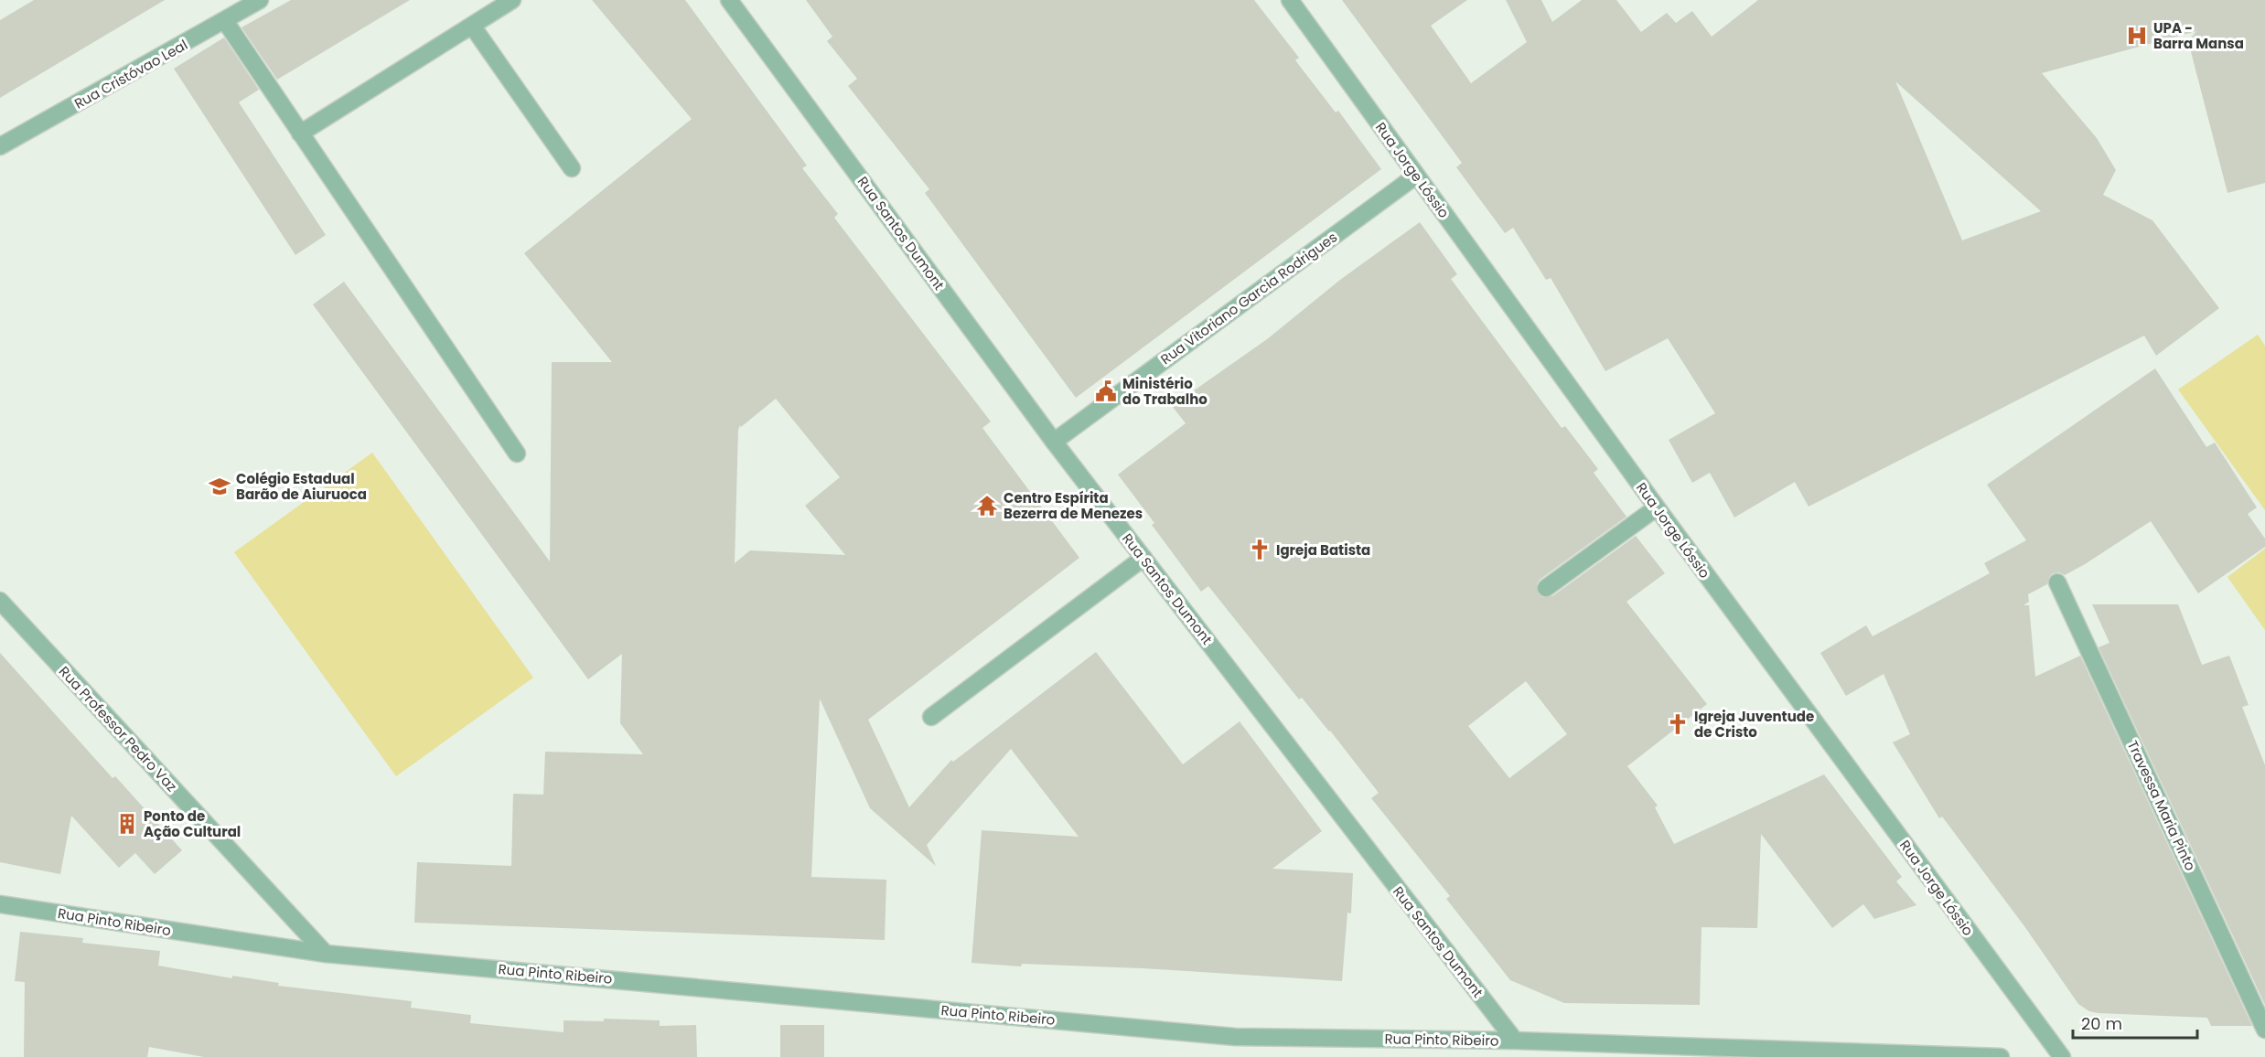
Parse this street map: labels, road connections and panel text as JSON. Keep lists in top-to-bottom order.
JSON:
{
  "streets": {
    "street": [
      "Rua Cristóvao Leal",
      "Rua Jorge Lóssio",
      "Rua Santos Dumont",
      "Rua Vitoriano Garcia Rodrigues",
      "Rua Professor Pedro Vaz",
      "Travessa Maria Pinto",
      "Rua Pinto Ribeiro"
    ]
  },
  "crossings": [
    ["Rua Jorge Lóssio", "Rua Vitoriano Garcia Rodrigues"],
    ["Rua Santos Dumont", "Rua Vitoriano Garcia Rodrigues"],
    ["Rua Santos Dumont", "Rua Pinto Ribeiro"],
    ["Rua Professor Pedro Vaz", "Rua Pinto Ribeiro"]
  ],
  "places": {
    "hospital": ["UPA - Barra Mansa"],
    "public building": ["Ministério do Trabalho"],
    "school or university": ["Colégio Estadual Barão de Aiuruoca"],
    "temple": ["Centro Espírita Bezerra de Menezes"],
    "church": ["Igreja Batista", "Igreja Juventude de Cristo"],
    "building": ["Ponto de Ação Cultural"]
  },
  "scale_bar": "20 m"
}
